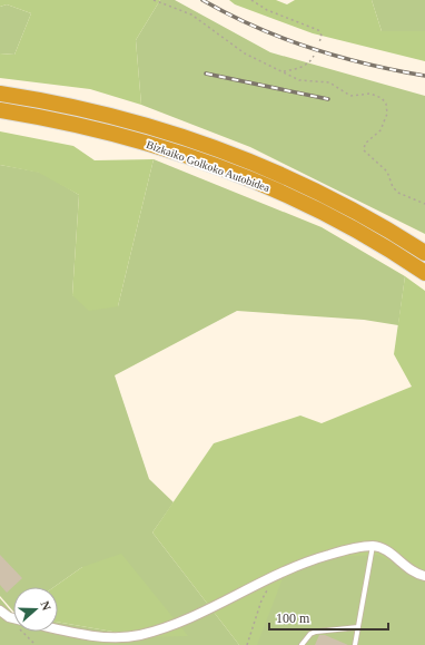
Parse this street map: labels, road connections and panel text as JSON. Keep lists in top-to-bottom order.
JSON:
{
  "streets": {
    "highway": ["Bizkaiko Golkoko Autobidea"]
  },
  "scale_bar": "100 m",
  "north": "right"
}
